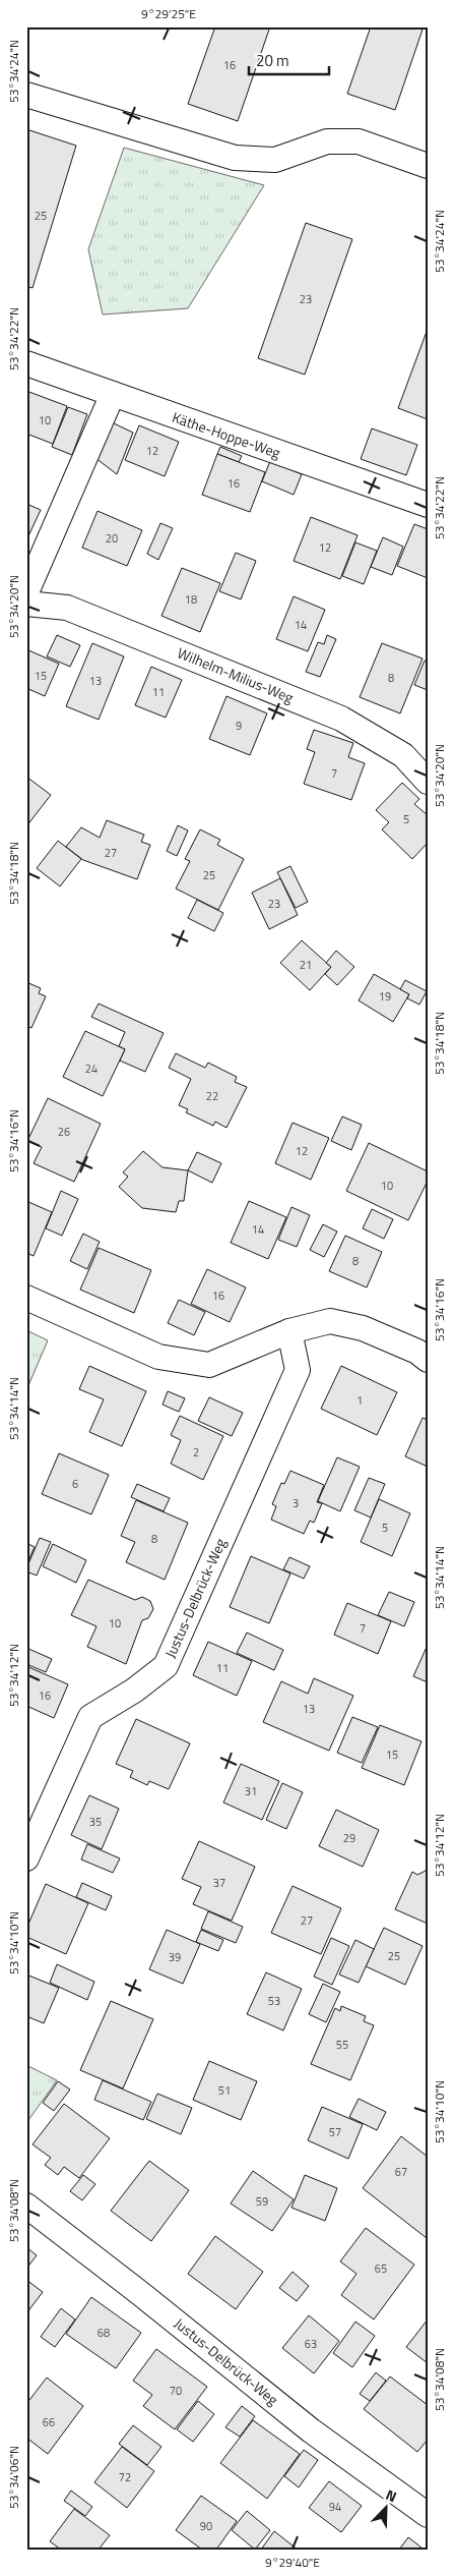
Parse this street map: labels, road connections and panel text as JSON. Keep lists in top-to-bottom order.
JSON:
{
  "streets": {
    "street": ["Käthe-Hoppe-Weg", "Wilhelm-Milius-Weg", "Justus-Delbrück-Weg"]
  },
  "house_numbers": [
    "16",
    "25",
    "23",
    "10",
    "12",
    "16",
    "20",
    "12",
    "18",
    "14",
    "15",
    "8",
    "13",
    "11",
    "9",
    "7",
    "5",
    "27",
    "25",
    "23",
    "21",
    "19",
    "24",
    "22",
    "26",
    "12",
    "10",
    "14",
    "8",
    "16",
    "1",
    "2",
    "6",
    "3",
    "5",
    "8",
    "10",
    "7",
    "11",
    "16",
    "13",
    "15",
    "31",
    "35",
    "29",
    "37",
    "27",
    "25",
    "39",
    "53",
    "55",
    "51",
    "57",
    "67",
    "59",
    "65",
    "68",
    "63",
    "70",
    "66",
    "72",
    "94",
    "90"
  ],
  "scale_bar": "20 m",
  "north": "top right",
  "coordinates": [
    "9°29'25\"E",
    "53°34'24\"N",
    "53°34'22\"N",
    "53°34'20\"N",
    "53°34'18\"N",
    "53°34'16\"N",
    "53°34'14\"N",
    "53°34'12\"N",
    "53°34'10\"N",
    "53°34'08\"N",
    "53°34'06\"N",
    "9°29'40\"E"
  ]
}
